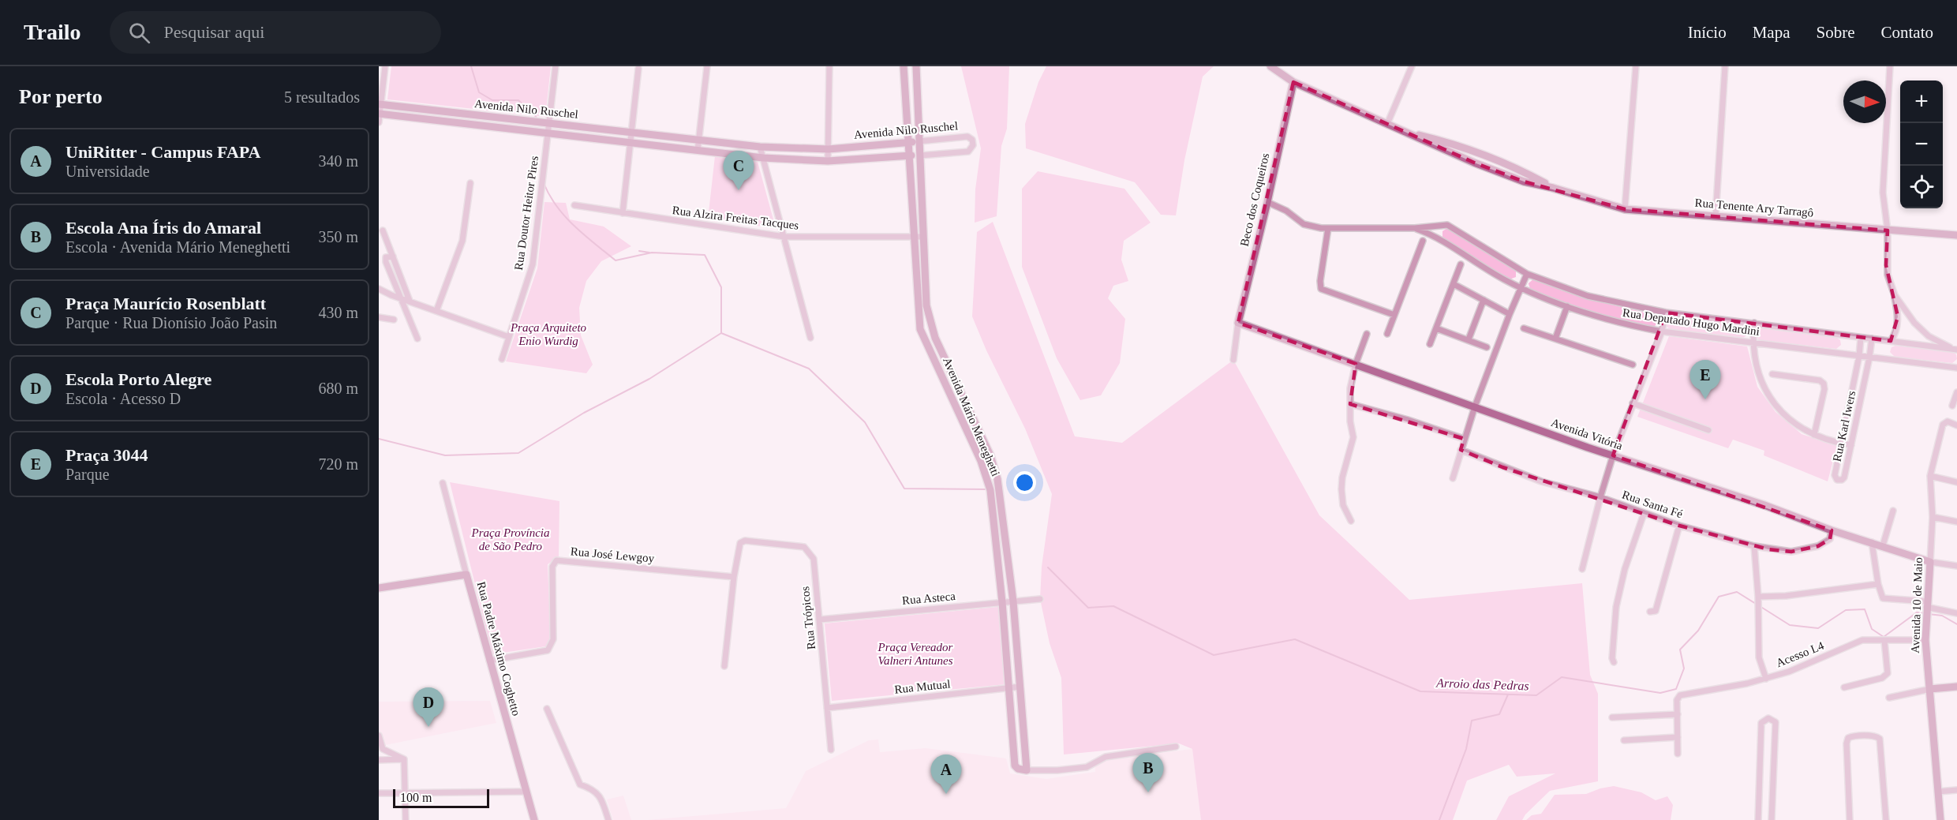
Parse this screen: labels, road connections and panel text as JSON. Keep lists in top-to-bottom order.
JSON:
{
  "streets": {
    "street": [
      "Avenida Nilo Ruschel",
      "Beco dos Coqueiros",
      "Rua Tenente Ary Tarragô",
      "Rua Doutor Heitor Pires",
      "Rua Alzira Freitas Tacques",
      "Rua Deputado Hugo Mardini",
      "Avenida Mário Meneghetti",
      "Rua Karl Iwers",
      "Avenida Vitória",
      "Rua Santa Fé",
      "Rua José Lewgoy",
      "Rua Asteca",
      "Avenida 10 de Maio",
      "Rua Trópicos",
      "Rua Padre Máximo Coghetto",
      "Acesso L4",
      "Rua Mutual"
    ]
  },
  "crossings": [
    ["Avenida Nilo Ruschel", "Rua Doutor Heitor Pires"],
    ["Avenida Nilo Ruschel", "Avenida Mário Meneghetti"],
    ["Beco dos Coqueiros", "Rua Tenente Ary Tarragô"],
    ["Beco dos Coqueiros", "Rua Deputado Hugo Mardini"],
    ["Beco dos Coqueiros", "Avenida Vitória"],
    ["Rua Alzira Freitas Tacques", "Avenida Mário Meneghetti"],
    ["Rua Deputado Hugo Mardini", "Rua Karl Iwers"],
    ["Avenida Mário Meneghetti", "Rua Asteca"],
    ["Avenida Mário Meneghetti", "Rua Mutual"],
    ["Avenida Vitória", "Rua Santa Fé"],
    ["Avenida Vitória", "Avenida 10 de Maio"],
    ["Rua José Lewgoy", "Rua Trópicos"],
    ["Rua José Lewgoy", "Rua Padre Máximo Coghetto"],
    ["Rua Asteca", "Rua Trópicos"],
    ["Avenida 10 de Maio", "Acesso L4"],
    ["Rua Trópicos", "Rua Mutual"]
  ],
  "water": ["Arroio das Pedras"],
  "parks": ["Praça Arquiteto Enio Wurdig", "Praça Província de São Pedro", "Praça Vereador Valneri Antunes"],
  "scale_bar": "100 m",
  "north": "right",
  "page": {
    "header": "Trailo",
    "search": "Pesquisar aqui",
    "nav": [
      "Início",
      "Mapa",
      "Sobre",
      "Contato"
    ],
    "heading": ["Por perto", "5 resultados"],
    "map_buttons": ["+", "−"],
    "list": [
      {
        "mark": "A",
        "name": "UniRitter - Campus FAPA",
        "note": "Universidade",
        "value": "340 m"
      },
      {
        "mark": "B",
        "name": "Escola Ana Íris do Amaral",
        "note": "Escola · Avenida Mário Meneghetti",
        "value": "350 m"
      },
      {
        "mark": "C",
        "name": "Praça Maurício Rosenblatt",
        "note": "Parque · Rua Dionísio João Pasin",
        "value": "430 m"
      },
      {
        "mark": "D",
        "name": "Escola Porto Alegre",
        "note": "Escola · Acesso D",
        "value": "680 m"
      },
      {
        "mark": "E",
        "name": "Praça 3044",
        "note": "Parque",
        "value": "720 m"
      }
    ],
    "pins": [
      "C",
      "E",
      "D",
      "B",
      "A"
    ],
    "scale": "100 m"
  }
}
